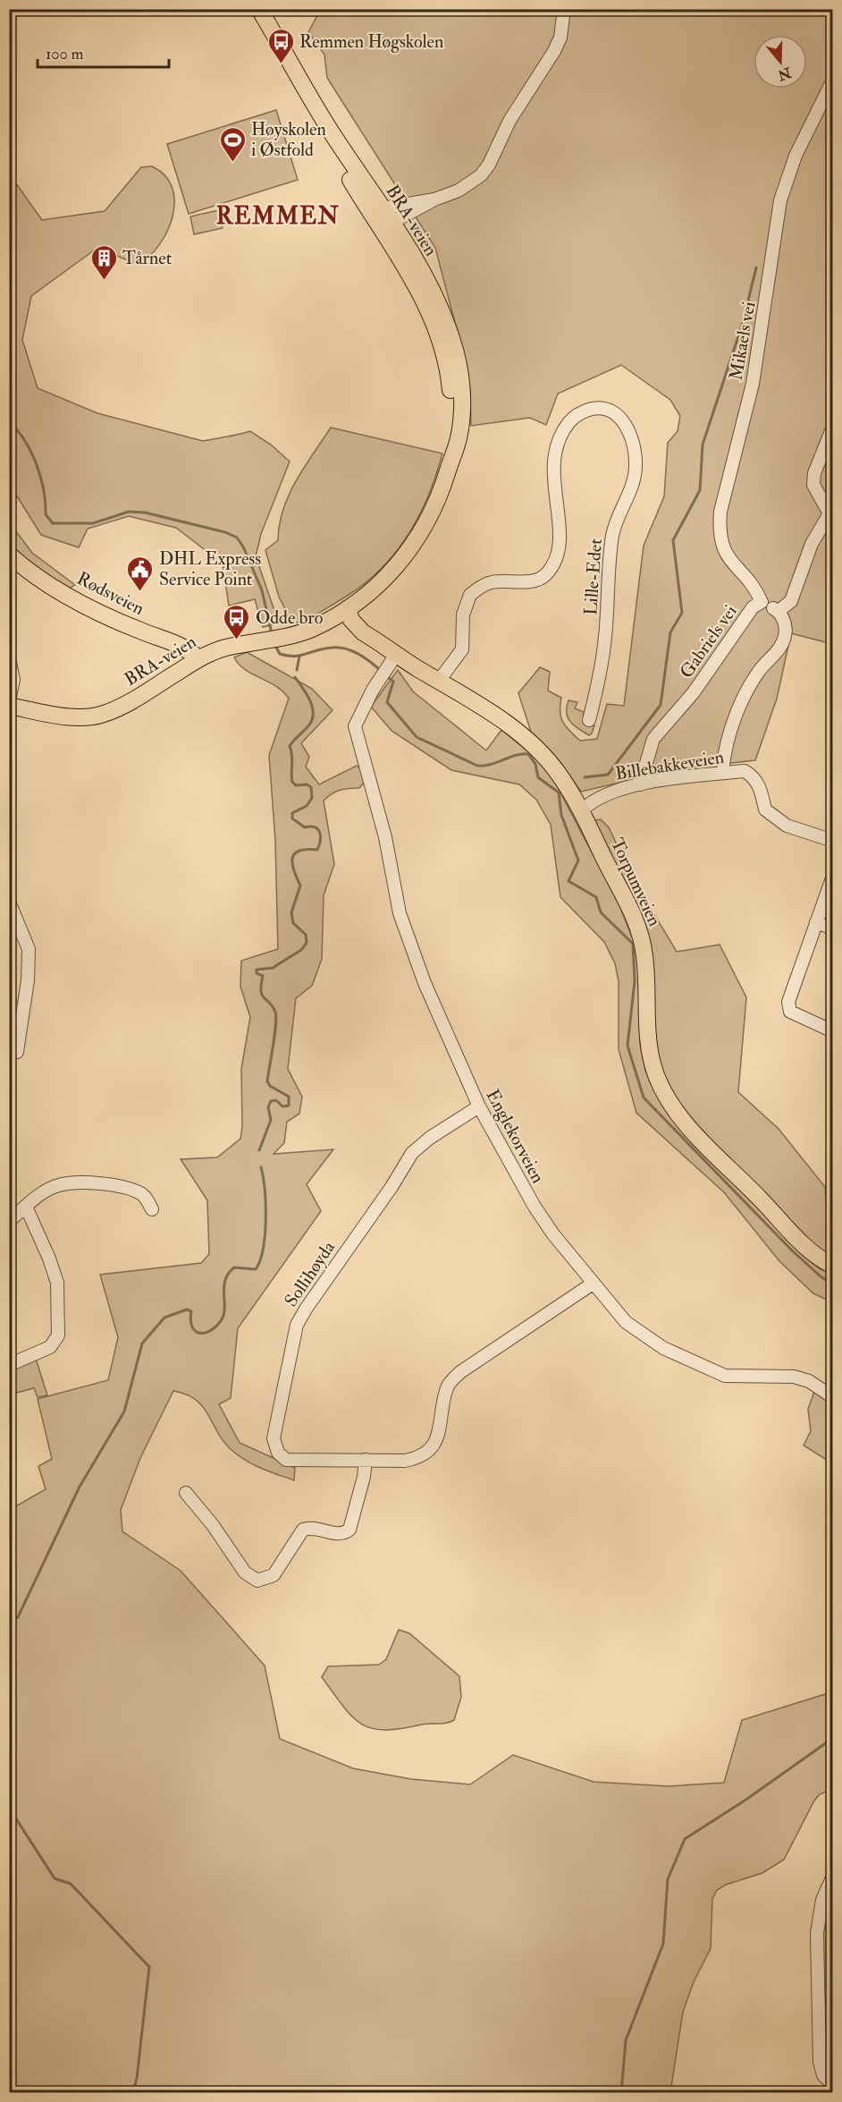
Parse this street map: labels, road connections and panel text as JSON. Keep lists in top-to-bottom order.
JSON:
{
  "streets": {
    "main road": ["BRA-veien", "Rødsveien", "Torpumveien"],
    "street": [
      "Mikaels vei",
      "Lille-Edet",
      "Gabriels vei",
      "Billebakkeveien",
      "Englekorveien",
      "Sollihøyda"
    ]
  },
  "crossings": [
    ["BRA-veien", "Rødsveien"],
    ["BRA-veien", "Torpumveien"],
    ["Mikaels vei", "Gabriels vei"],
    ["Lille-Edet", "Torpumveien"],
    ["Gabriels vei", "Billebakkeveien"],
    ["Billebakkeveien", "Torpumveien"],
    ["Torpumveien", "Englekorveien"],
    ["Englekorveien", "Sollihøyda"]
  ],
  "districts": ["REMMEN"],
  "places": {
    "bus stop": ["Remmen Høgskolen", "Odde bro"],
    "sports": ["Høyskolen i Østfold"],
    "building": ["Tårnet"],
    "public building": ["DHL Express Service Point"]
  },
  "scale_bar": "100 m",
  "north": "bottom"
}
